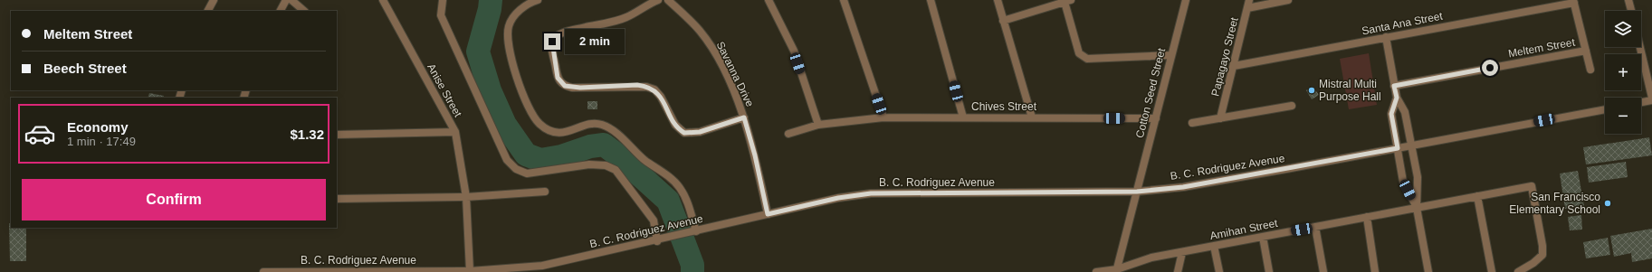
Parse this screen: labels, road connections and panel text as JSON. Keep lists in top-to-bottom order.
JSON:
{
  "streets": {
    "street": [
      "Santa Ana Street",
      "Meltem Street",
      "Papagayo Street",
      "Savanna Drive",
      "Anise Street",
      "Cotton Seed Street",
      "Chives Street",
      "B. C. Rodriguez Avenue",
      "Amihan Street"
    ]
  },
  "crossings": [
    ["Santa Ana Street", "Papagayo Street"],
    ["Savanna Drive", "B. C. Rodriguez Avenue"],
    ["Anise Street", "B. C. Rodriguez Avenue"],
    ["Cotton Seed Street", "Chives Street"],
    ["Cotton Seed Street", "B. C. Rodriguez Avenue"],
    ["Cotton Seed Street", "Amihan Street"]
  ],
  "places": ["Mistral Multi Purpose Hall", "San Francisco Elementary School"],
  "page": {
    "map_buttons": ["+", "−"],
    "banner": ["Meltem Street", "Beech Street"],
    "bubble": "2 min",
    "list": [
      {
        "name": "Economy",
        "note": "1 min · 17:49",
        "value": "$1.32"
      }
    ],
    "buttons": "Confirm"
  }
}
